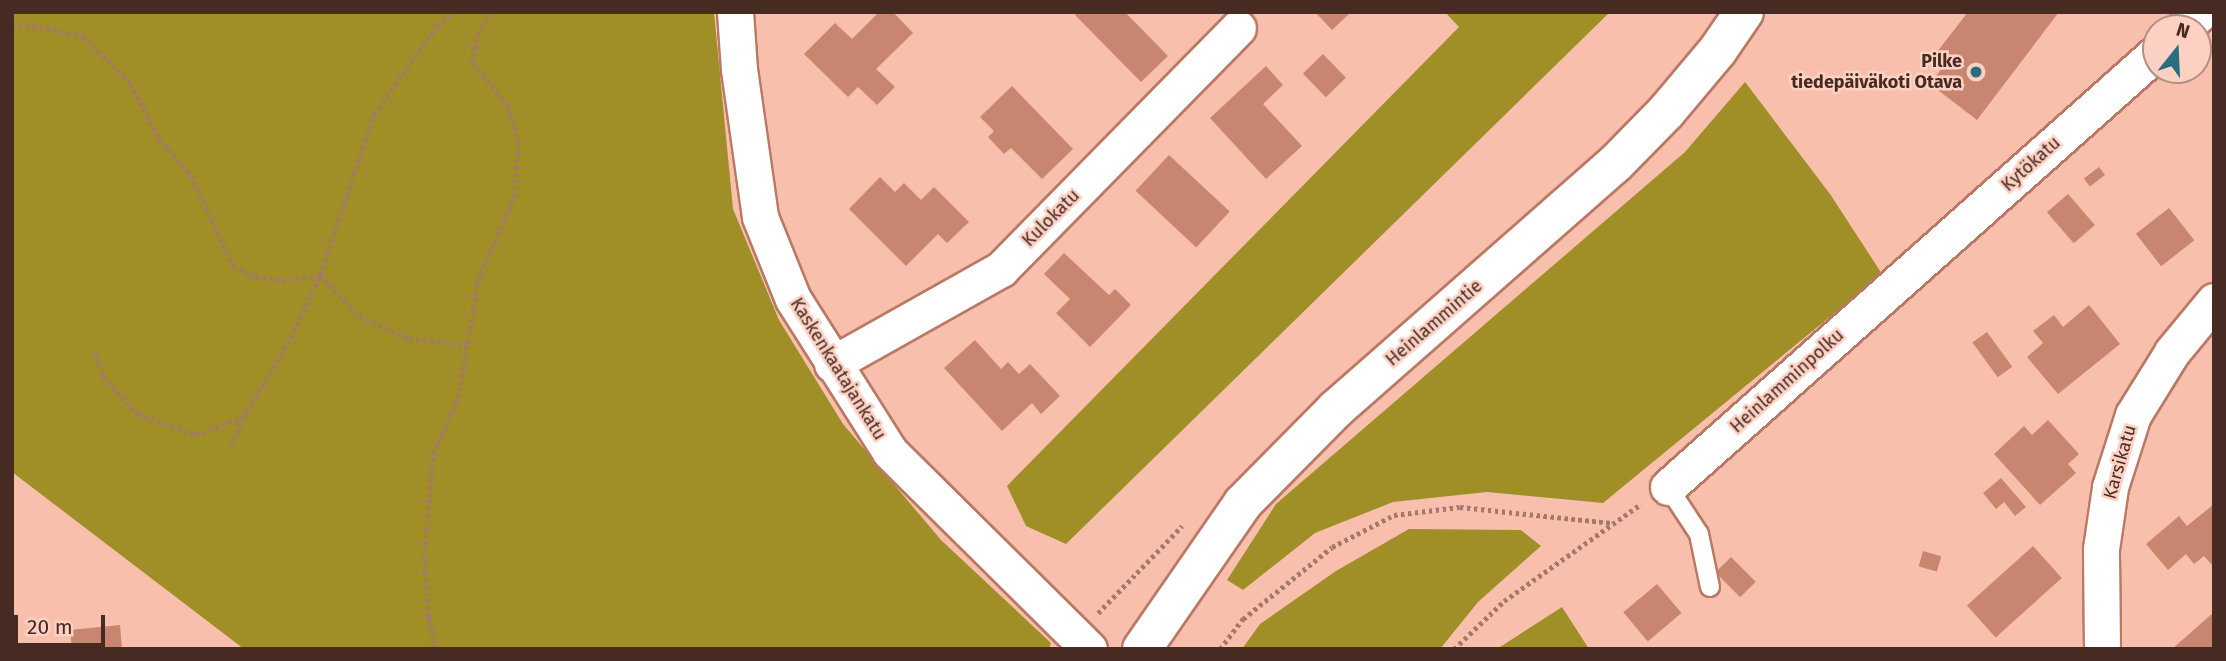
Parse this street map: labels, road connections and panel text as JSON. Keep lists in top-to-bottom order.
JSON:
{
  "streets": {
    "street": [
      "Kytökatu",
      "Kulokatu",
      "Heinlammintie",
      "Kaskenkaatajankatu",
      "Heinlamminpolku",
      "Karsikatu"
    ]
  },
  "crossings": [
    ["Kytökatu", "Heinlamminpolku"],
    ["Kulokatu", "Kaskenkaatajankatu"]
  ],
  "places": ["Pilke tiedepäiväkoti Otava"],
  "scale_bar": "20 m",
  "north": "top"
}
